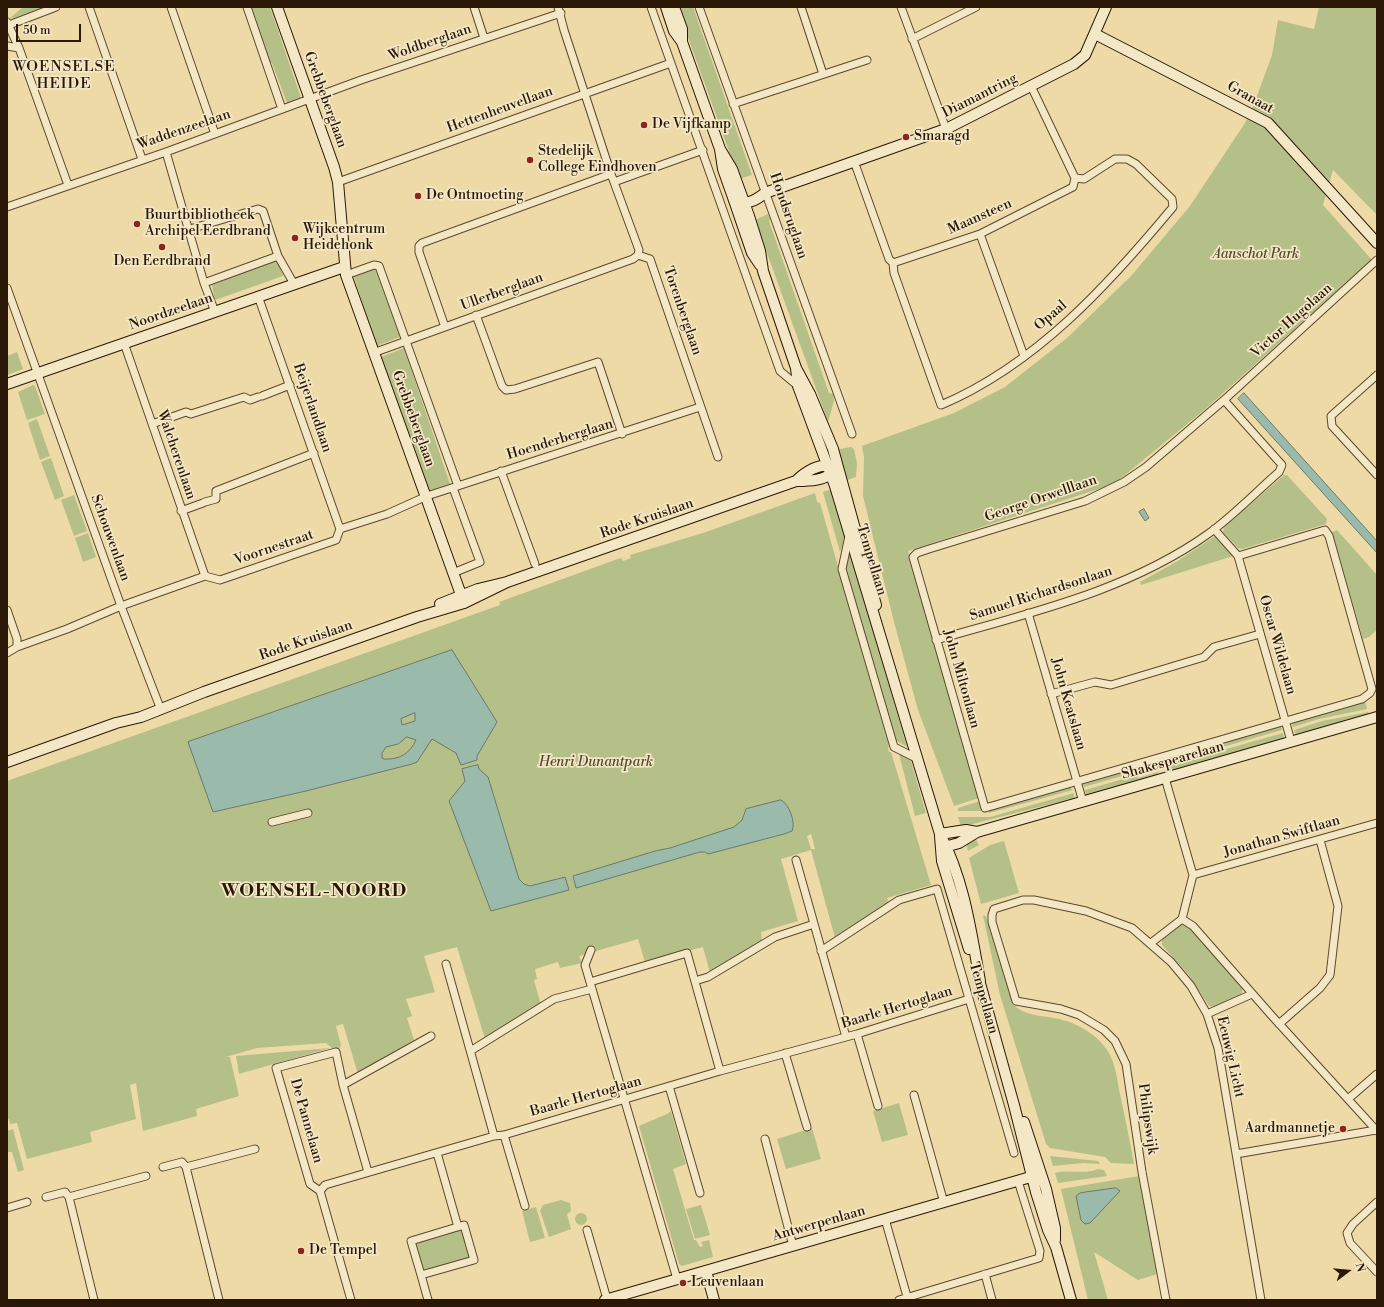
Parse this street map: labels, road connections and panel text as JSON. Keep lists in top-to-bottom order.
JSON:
{
  "streets": {
    "street": [
      "Woldberglaan",
      "Diamantring",
      "Granaat",
      "Grebbeberglaan",
      "Hettenheuvellaan",
      "Waddenzeelaan",
      "Hondsruglaan",
      "Maansteen",
      "Ullerberglaan",
      "Torenberglaan",
      "Noordzeelaan",
      "Opaal",
      "Victor Hugolaan",
      "Beijerlandlaan",
      "Hoenderberglaan",
      "Walcherenlaan",
      "George Orwelllaan",
      "Rode Kruislaan",
      "Schouwenlaan",
      "Voornestraat",
      "Tempellaan",
      "Samuel Richardsonlaan",
      "Oscar Wildelaan",
      "John Miltonlaan",
      "John Keatslaan",
      "Shakespearelaan",
      "Jonathan Swiftlaan",
      "Baarle Hertoglaan",
      "Eeuwig Licht",
      "Philipswijk",
      "De Pannelaan",
      "Antwerpenlaan"
    ]
  },
  "crossings": [
    ["Woldberglaan", "Grebbeberglaan"],
    ["Woldberglaan", "Waddenzeelaan"],
    ["Diamantring", "Granaat"],
    ["Diamantring", "Hondsruglaan"],
    ["Grebbeberglaan", "Hettenheuvellaan"],
    ["Grebbeberglaan", "Waddenzeelaan"],
    ["Grebbeberglaan", "Ullerberglaan"],
    ["Grebbeberglaan", "Noordzeelaan"],
    ["Grebbeberglaan", "Hoenderberglaan"],
    ["Grebbeberglaan", "Rode Kruislaan"],
    ["Maansteen", "Opaal"],
    ["Ullerberglaan", "Torenberglaan"],
    ["Torenberglaan", "Hoenderberglaan"],
    ["Noordzeelaan", "Beijerlandlaan"],
    ["Noordzeelaan", "Walcherenlaan"],
    ["Noordzeelaan", "Schouwenlaan"],
    ["Victor Hugolaan", "George Orwelllaan"],
    ["Victor Hugolaan", "Samuel Richardsonlaan"],
    ["Beijerlandlaan", "Voornestraat"],
    ["Walcherenlaan", "Voornestraat"],
    ["George Orwelllaan", "Samuel Richardsonlaan"],
    ["George Orwelllaan", "John Miltonlaan"],
    ["Rode Kruislaan", "Schouwenlaan"],
    ["Rode Kruislaan", "Tempellaan"],
    ["Schouwenlaan", "Voornestraat"],
    ["Tempellaan", "Shakespearelaan"],
    ["Tempellaan", "Baarle Hertoglaan"],
    ["Tempellaan", "Antwerpenlaan"],
    ["Samuel Richardsonlaan", "John Miltonlaan"],
    ["Samuel Richardsonlaan", "John Keatslaan"],
    ["Oscar Wildelaan", "Shakespearelaan"],
    ["John Miltonlaan", "Shakespearelaan"],
    ["John Keatslaan", "Shakespearelaan"],
    ["Baarle Hertoglaan", "De Pannelaan"],
    ["Eeuwig Licht", "Philipswijk"]
  ],
  "districts": ["WOENSELSE HEIDE", "WOENSEL-NOORD"],
  "parks": ["Aanschot Park", "Henri Dunantpark"],
  "places": [
    "De Vijfkamp",
    "Smaragd",
    "Stedelijk College Eindhoven",
    "De Ontmoeting",
    "Buurtbibliotheek Archipel Eerdbrand",
    "Wijkcentrum Heidehonk",
    "Den Eerdbrand",
    "Aardmannetje",
    "De Tempel",
    "Leuvenlaan"
  ],
  "scale_bar": "50 m",
  "north": "right"
}
